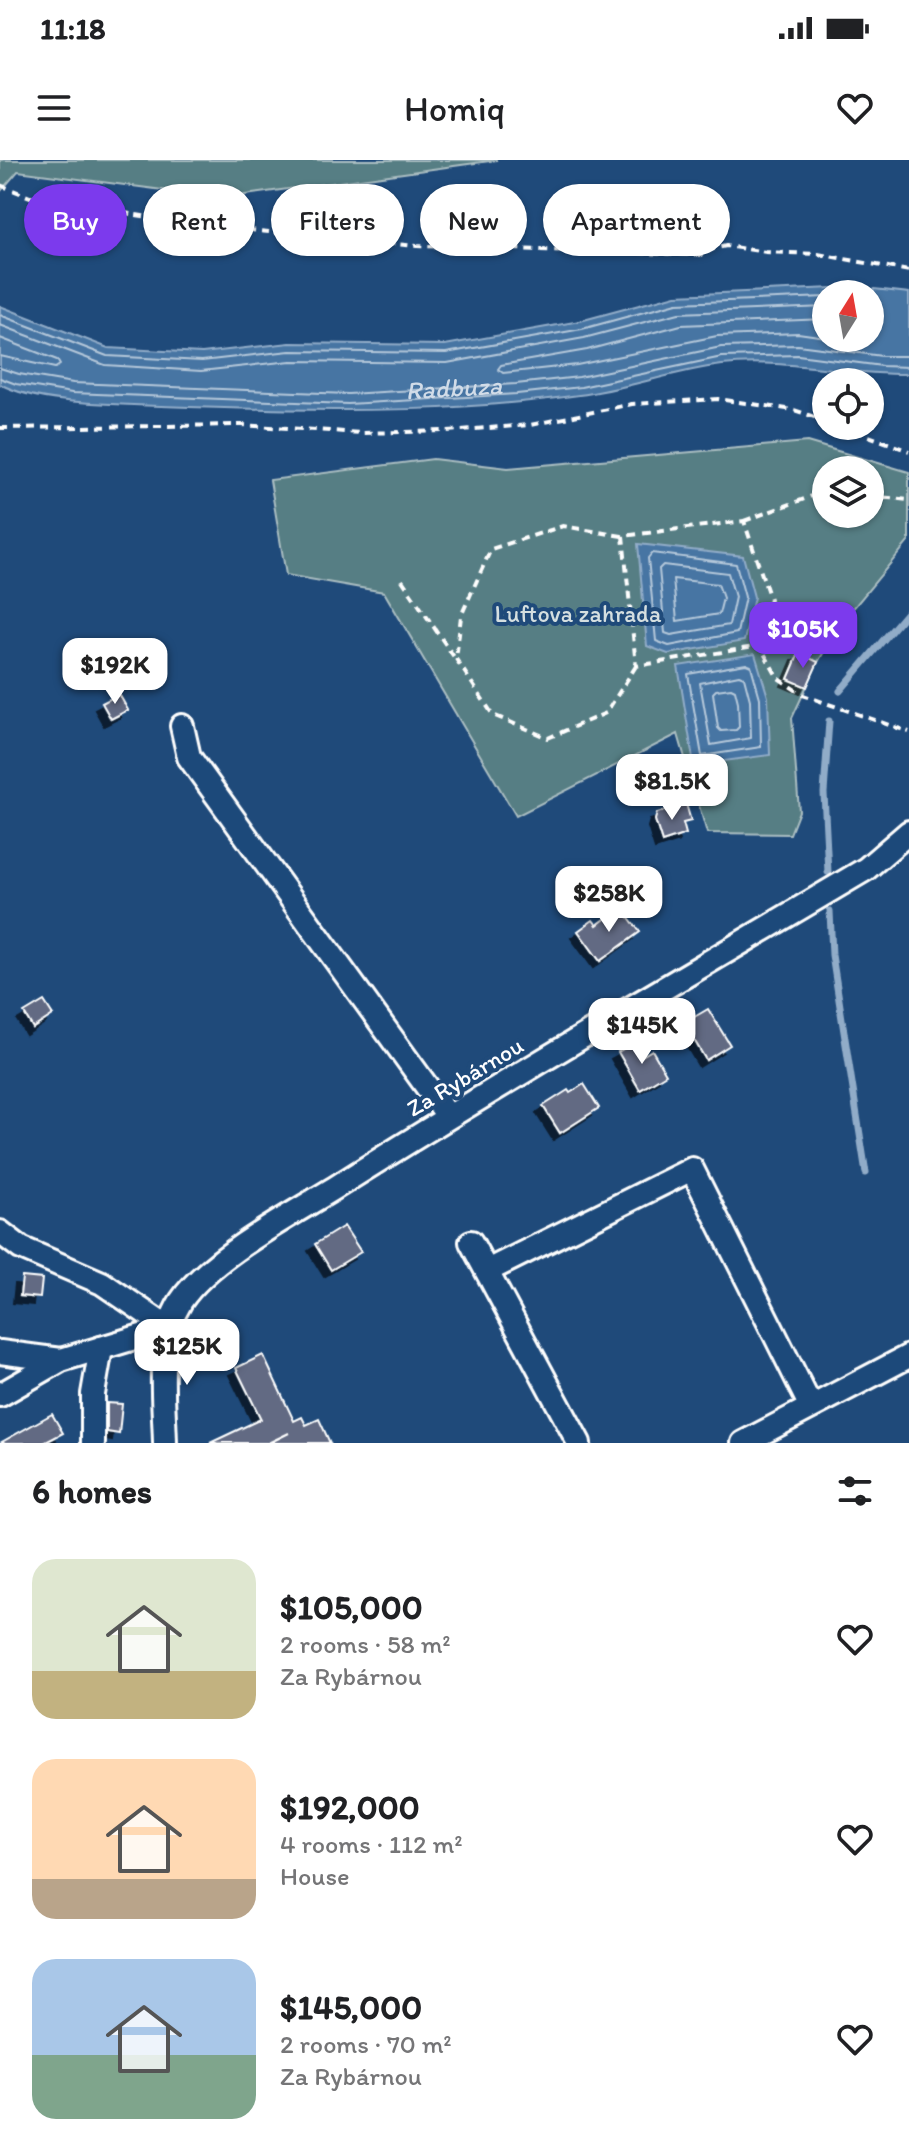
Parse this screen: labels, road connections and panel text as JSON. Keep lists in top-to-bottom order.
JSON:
{
  "streets": {
    "street": ["Za Rybárnou"]
  },
  "water": ["Radbuza"],
  "parks": ["Luftova zahrada"],
  "north": "top",
  "page": {
    "status": "11:18",
    "header": "Homiq",
    "chip": [
      "Buy",
      "Rent",
      "Filters",
      "New",
      "Apartment"
    ],
    "price": [
      "$105K",
      "$192K",
      "$81.5K",
      "$258K",
      "$145K",
      "$125K"
    ],
    "heading": "6 homes",
    "list": [
      {
        "name": "$105,000",
        "note": "2 rooms · 58 m² · Za Rybárnou"
      },
      {
        "name": "$192,000",
        "note": "4 rooms · 112 m² · House"
      },
      {
        "name": "$145,000",
        "note": "2 rooms · 70 m² · Za Rybárnou"
      }
    ]
  }
}
